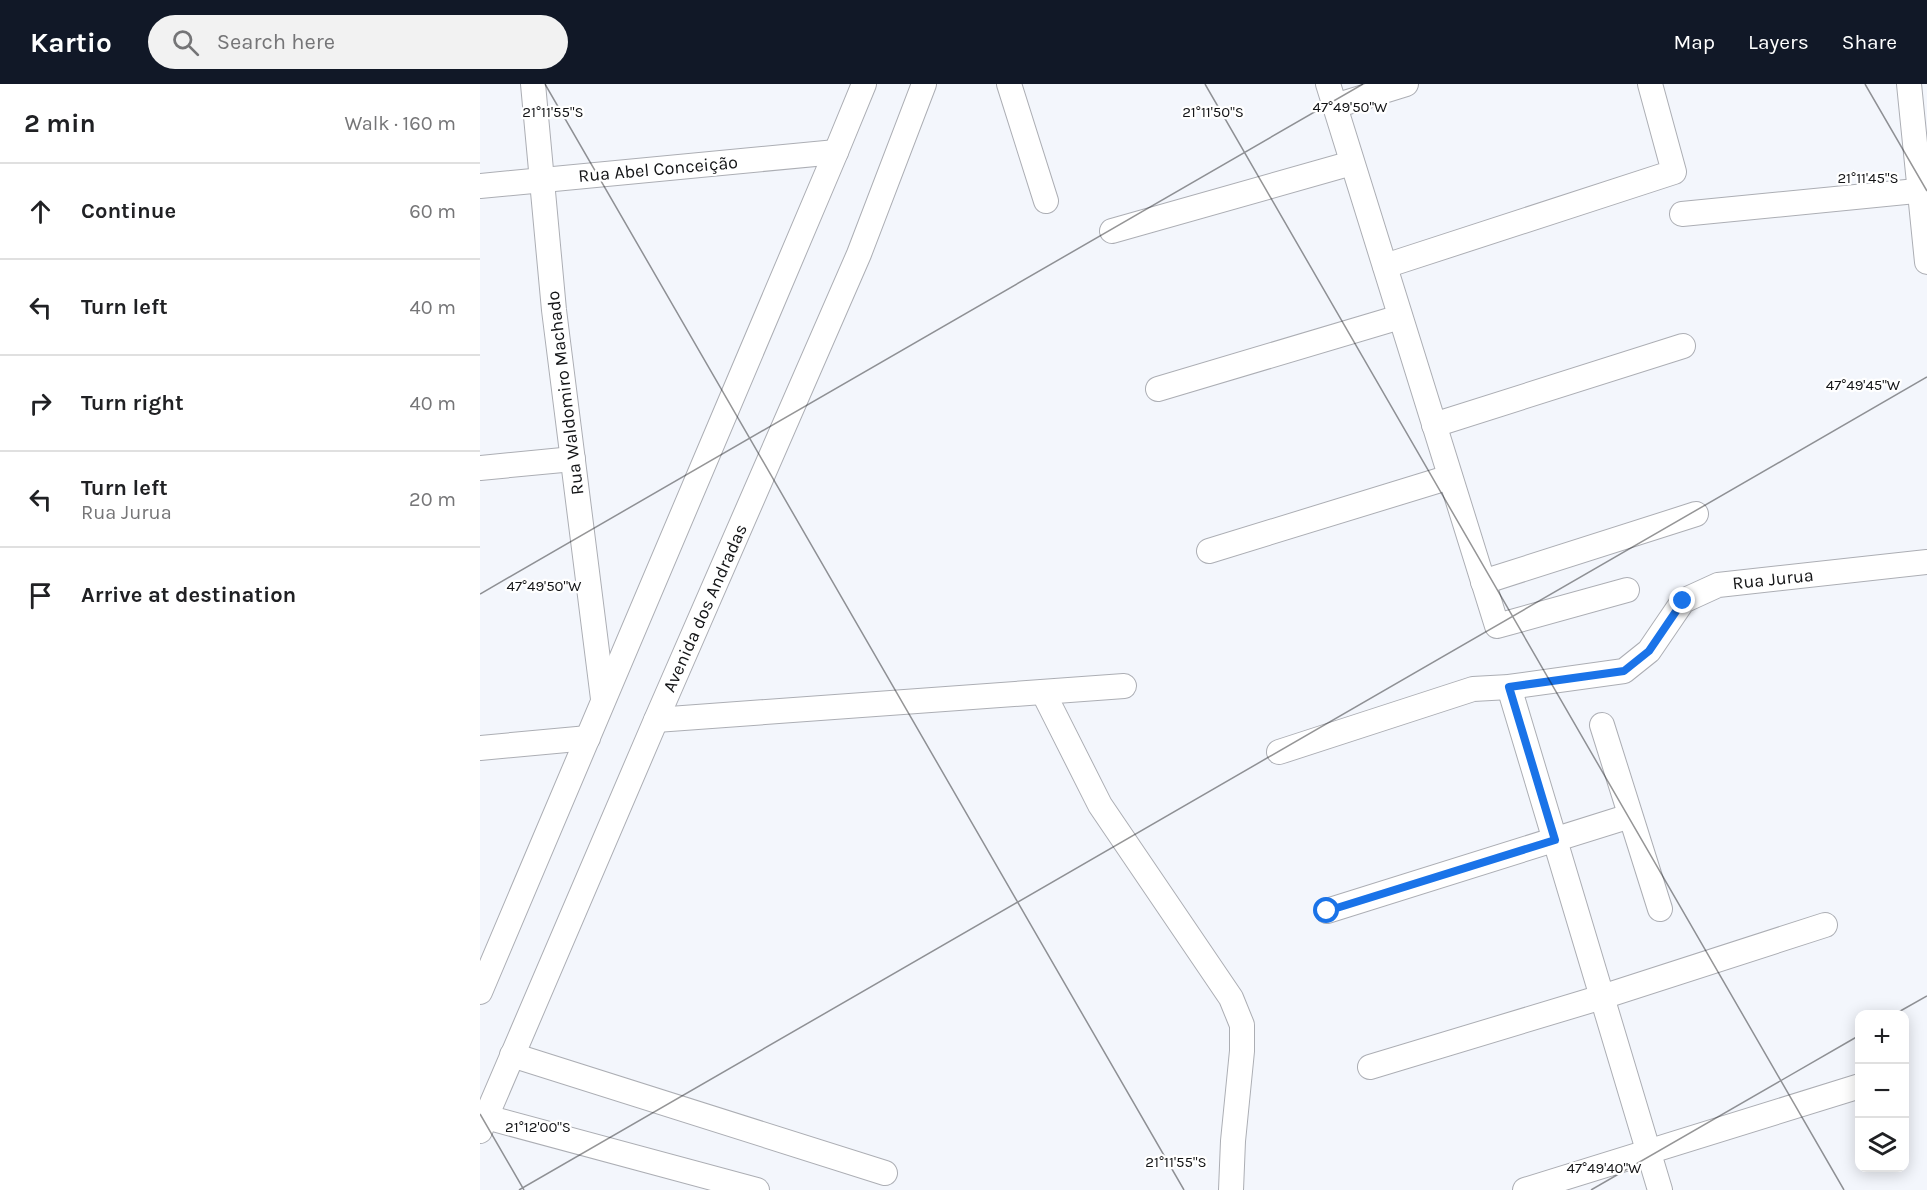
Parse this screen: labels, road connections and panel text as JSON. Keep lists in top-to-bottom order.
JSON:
{
  "streets": {
    "street": [
      "Rua Abel Conceição",
      "Rua Waldomiro Machado",
      "Rua Jurua",
      "Avenida dos Andradas"
    ]
  },
  "crossings": [
    ["Rua Abel Conceição", "Rua Waldomiro Machado"]
  ],
  "page": {
    "header": "Kartio",
    "search": "Search here",
    "nav": ["Map", "Layers", "Share"],
    "heading": ["2 min", "Walk · 160 m"],
    "list": [
      ["Continue", "60 m"],
      ["Turn left", "40 m"],
      ["Turn right", "40 m"],
      ["Turn left", "Rua Jurua", "20 m"],
      "Arrive at destination"
    ],
    "map_buttons": ["+", "−"]
  },
  "coordinates": [
    "47°49'50\"W",
    "21°11'55\"S",
    "21°11'50\"S",
    "21°11'45\"S",
    "47°49'45\"W",
    "21°12'00\"S",
    "47°49'40\"W"
  ]
}
